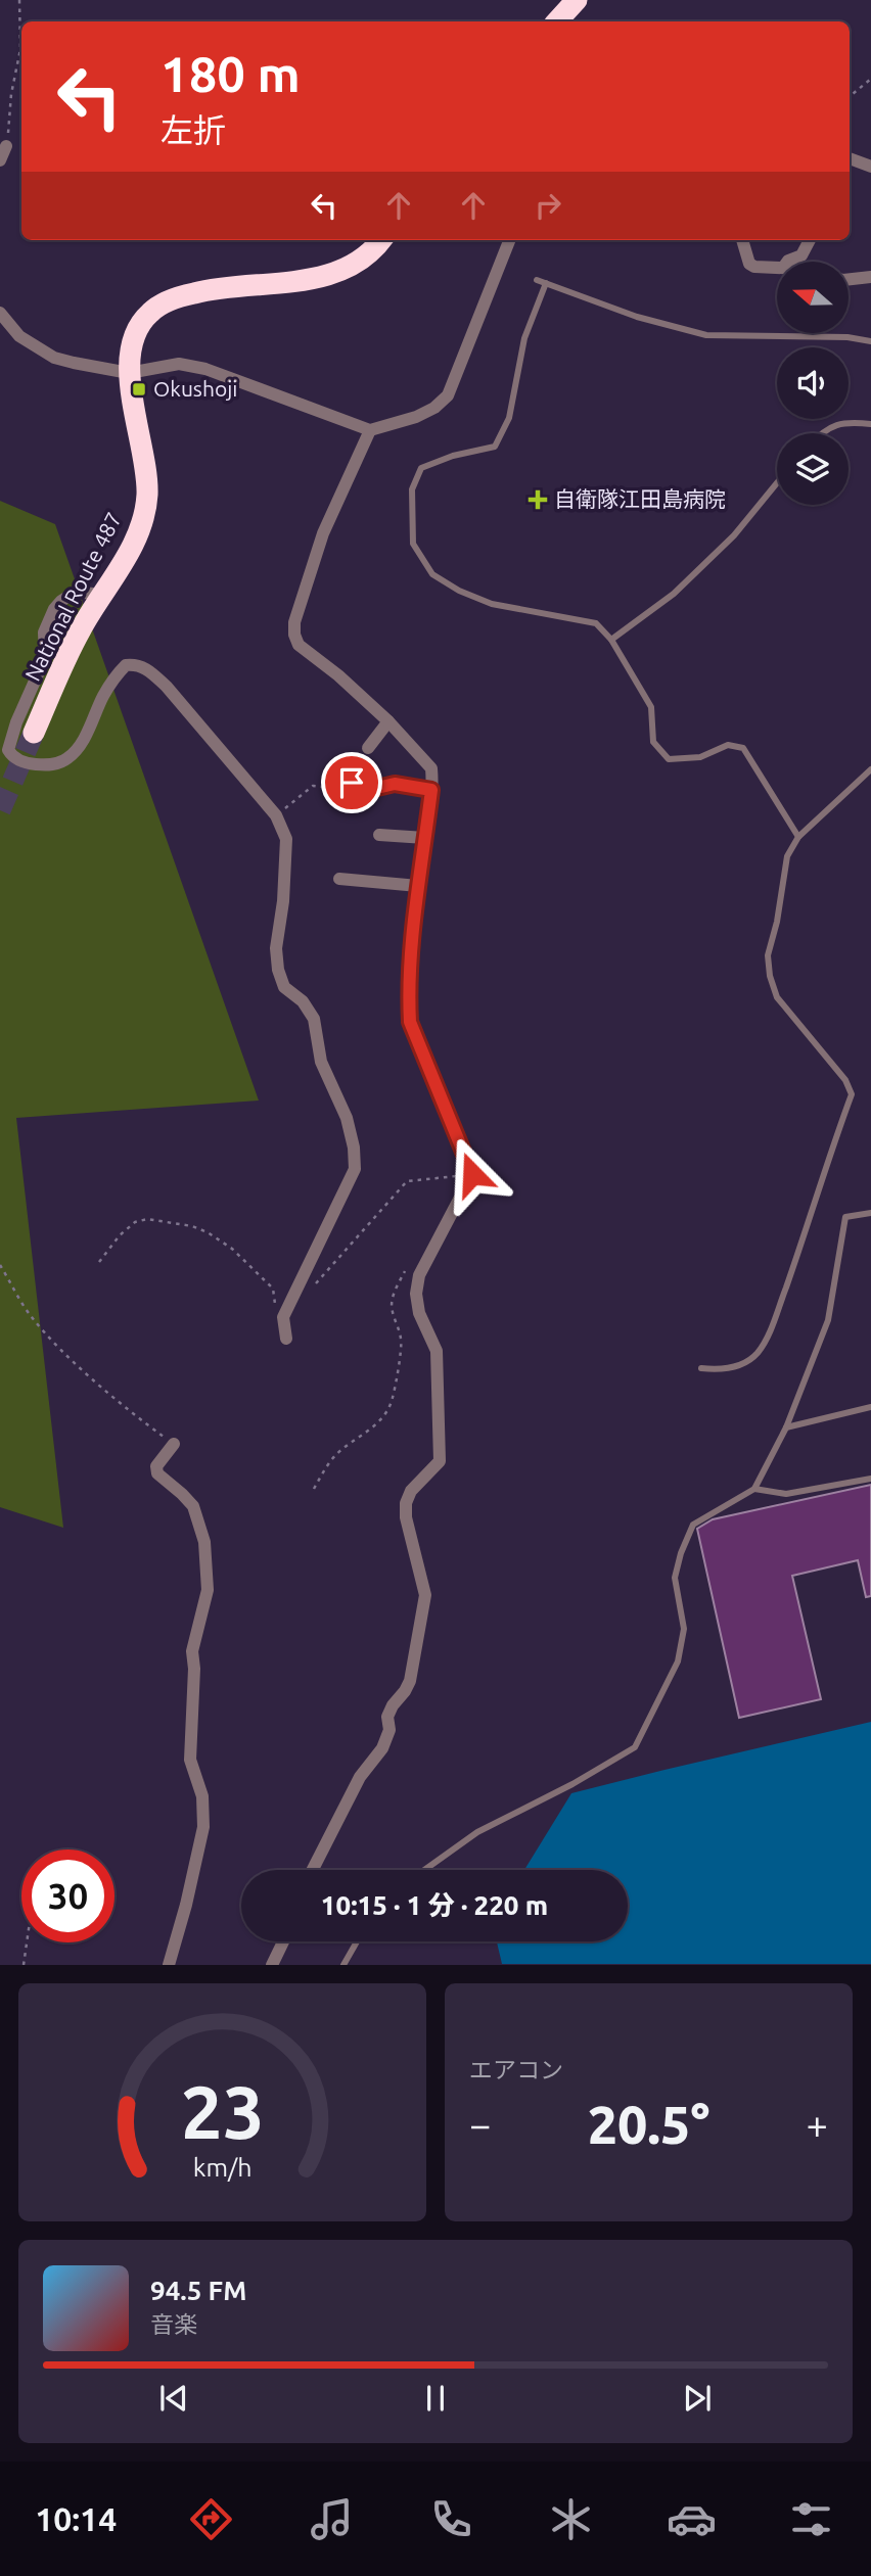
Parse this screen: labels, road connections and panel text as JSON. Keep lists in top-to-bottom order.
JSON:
{
  "streets": {
    "highway": ["National Route 487"]
  },
  "places": {
    "transit": ["Okushoji"],
    "health": ["自衛隊江田島病院"]
  },
  "north": "left",
  "page": {
    "turn": ["180 m", "左折"],
    "limit": "30",
    "trip": "10:15 · 1 分 · 220 m",
    "tile": "エアコン",
    "heat": ["−", "20.5°", "+"],
    "song": ["94.5 FM", "音楽"],
    "tabs": "10:14",
    "gauge": ["23", "km/h"]
  }
}
